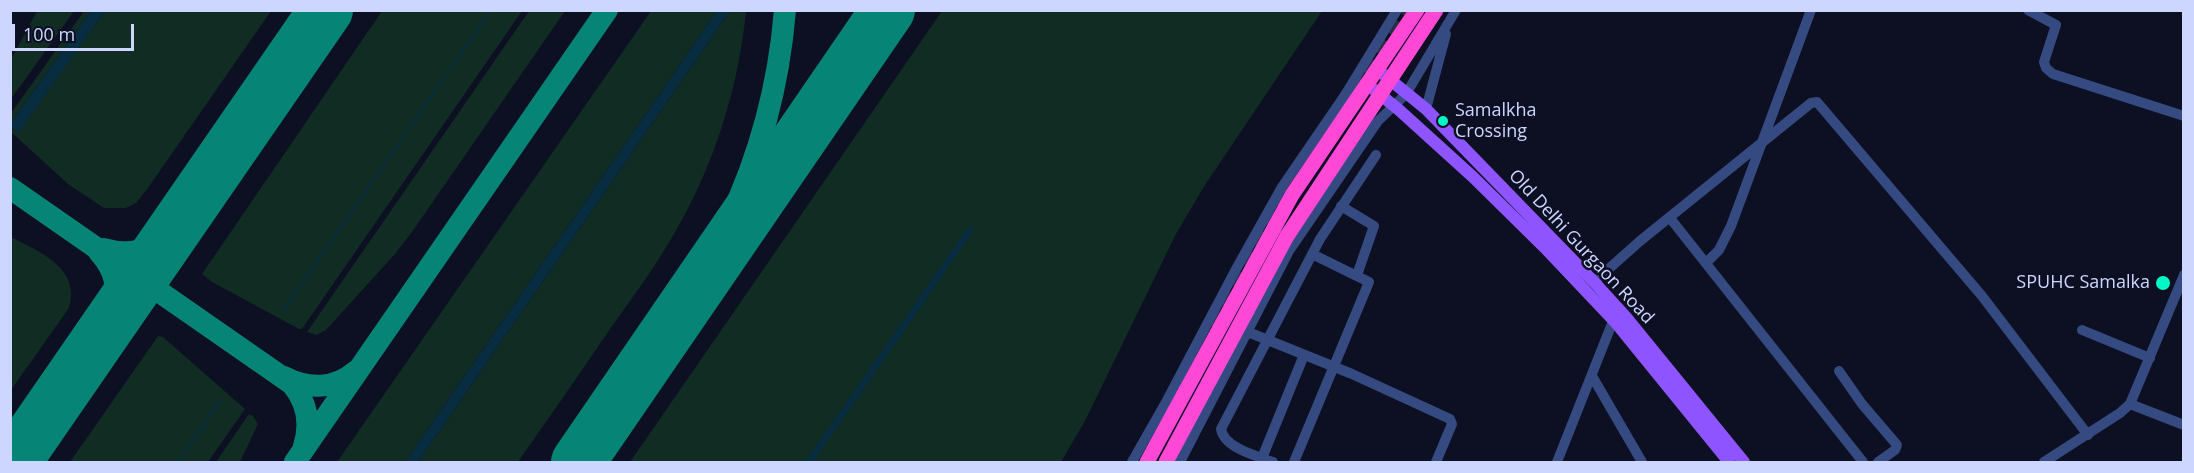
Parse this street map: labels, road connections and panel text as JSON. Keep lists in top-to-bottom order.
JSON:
{
  "streets": {
    "main road": ["Old Delhi Gurgaon Road"]
  },
  "places": ["Samalkha Crossing", "SPUHC Samalka"],
  "scale_bar": "100 m"
}
